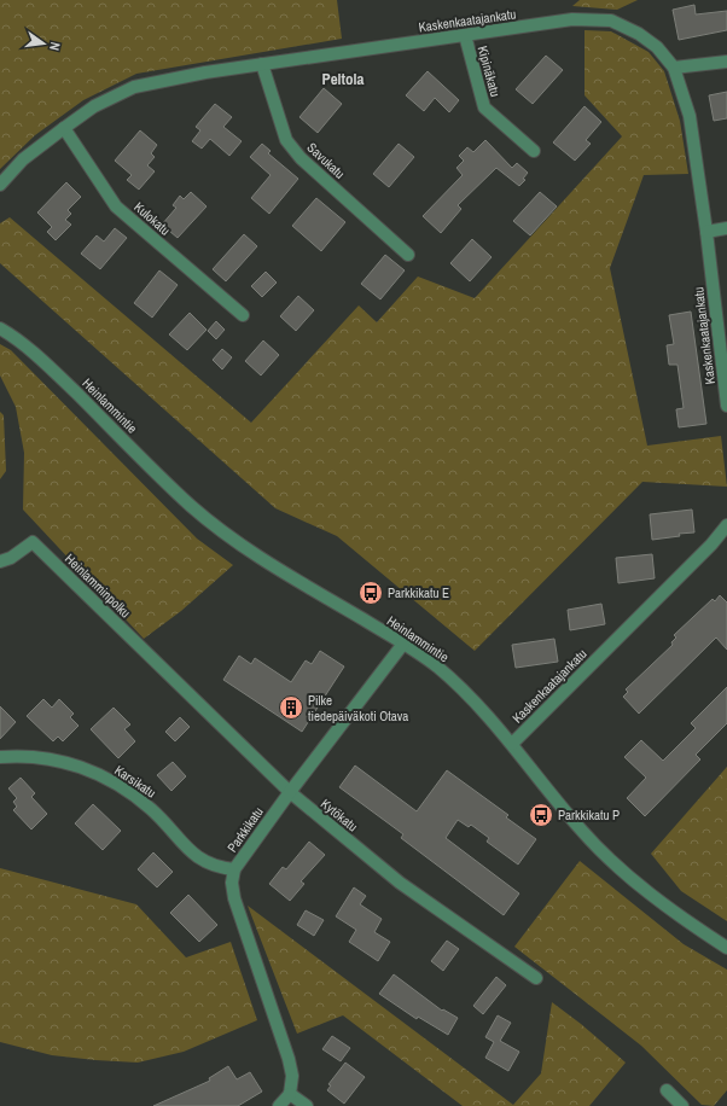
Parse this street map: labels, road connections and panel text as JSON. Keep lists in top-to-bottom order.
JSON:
{
  "streets": {
    "street": [
      "Kaskenkaatajankatu",
      "Kipinäkatu",
      "Savukatu",
      "Kulokatu",
      "Heinlammintie",
      "Heinlamminpolku",
      "Karsikatu",
      "Kytökatu",
      "Parkkikatu"
    ]
  },
  "crossings": [
    ["Kaskenkaatajankatu", "Kipinäkatu"],
    ["Kaskenkaatajankatu", "Savukatu"],
    ["Kaskenkaatajankatu", "Kulokatu"],
    ["Kaskenkaatajankatu", "Heinlammintie"],
    ["Heinlammintie", "Parkkikatu"],
    ["Heinlamminpolku", "Kytökatu"],
    ["Karsikatu", "Parkkikatu"],
    ["Kytökatu", "Parkkikatu"]
  ],
  "districts": ["Peltola"],
  "places": {
    "bus stop": ["Parkkikatu E", "Parkkikatu P"],
    "building": ["Pilke tiedepäiväkoti Otava"]
  },
  "north": "right"
}
